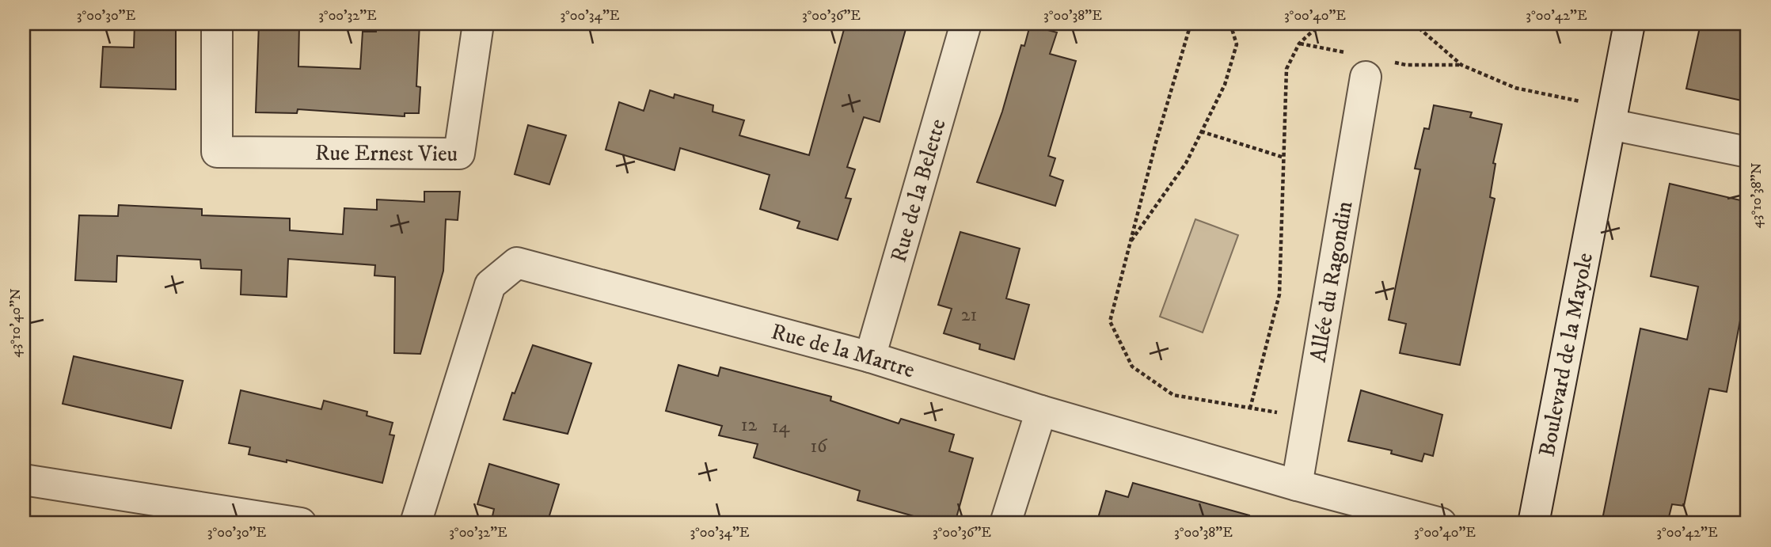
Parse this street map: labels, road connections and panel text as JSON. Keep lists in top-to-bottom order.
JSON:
{
  "streets": {
    "street": [
      "Rue Ernest Vieu",
      "Rue de la Belette",
      "Allée du Ragondin",
      "Rue de la Martre",
      "Boulevard de la Mayole"
    ]
  },
  "crossings": [
    ["Rue de la Belette", "Rue de la Martre"],
    ["Allée du Ragondin", "Rue de la Martre"]
  ],
  "house_numbers": [
    "21",
    "12",
    "14",
    "16"
  ],
  "coordinates": [
    "3°00'30\"E",
    "3°00'32\"E",
    "3°00'34\"E",
    "3°00'36\"E",
    "3°00'38\"E",
    "3°00'40\"E",
    "3°00'42\"E",
    "43°10'38\"N",
    "43°10'40\"N"
  ]
}
